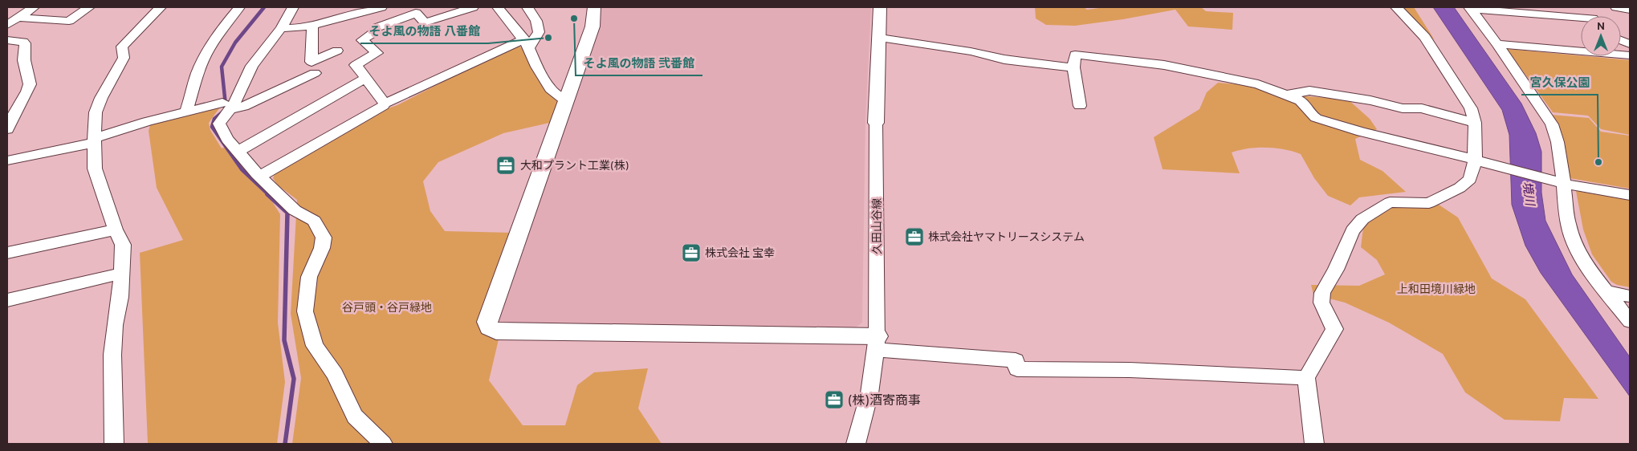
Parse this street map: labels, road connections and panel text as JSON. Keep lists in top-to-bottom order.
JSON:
{
  "streets": {
    "street": ["久田山谷線"]
  },
  "water": ["境川"],
  "parks": ["上和田境川緑地", "谷戸頭・谷戸緑地"],
  "places": {
    "other": ["そよ風の物語 弐番館", "そよ風の物語 八番館", "宮久保公園"],
    "office": [
      "大和プラント工業(株)",
      "株式会社ヤマトリースシステム",
      "株式会社 宝幸",
      "(株)酒寄商事"
    ]
  },
  "north": "top"
}
